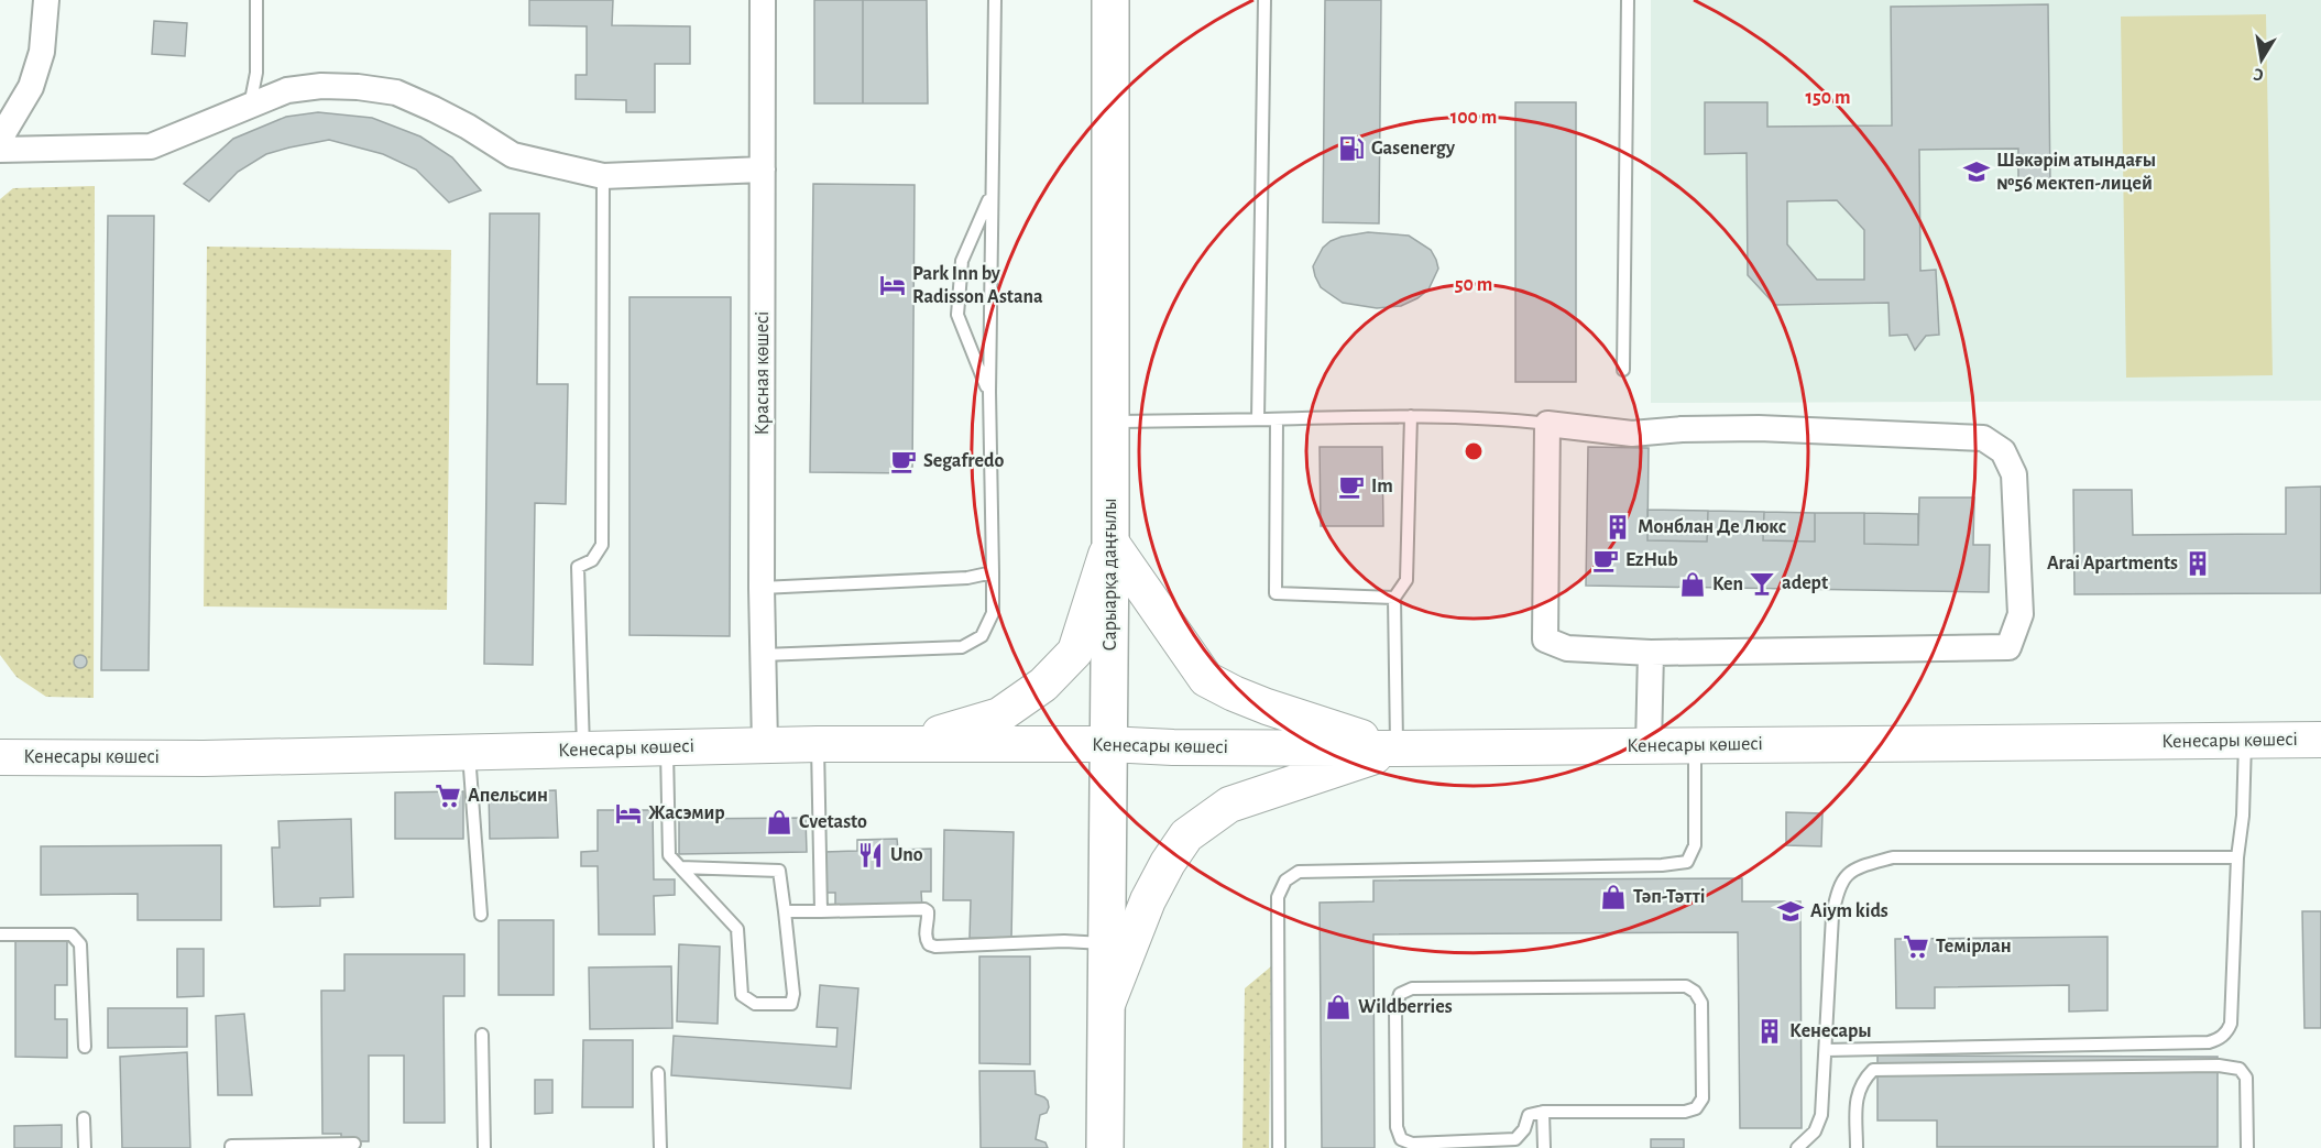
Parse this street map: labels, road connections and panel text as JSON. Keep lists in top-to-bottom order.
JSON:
{
  "streets": {
    "main road": ["Сарыарқа даңғылы"],
    "street": ["Красная көшесі", "Кенесары көшесі"]
  },
  "crossings": [
    ["Красная көшесі", "Кенесары көшесі"],
    ["Сарыарқа даңғылы", "Кенесары көшесі"]
  ],
  "places": {
    "fuel station": ["Gasenergy"],
    "school or university": ["Шәкәрім атындағы №56 мектеп-лицей", "Aiym kids"],
    "hotel": ["Park Inn by Radisson Astana", "Жасэмир"],
    "cafe": ["Segafredo", "Im", "EzHub"],
    "building": ["Монблан Де Люкс", "Arai Apartments", "Кенесары"],
    "bar": ["adept"],
    "shop": [
      "Ken",
      "Cvetasto",
      "Тәп-Тәтті",
      "Wildberries"
    ],
    "supermarket": ["Апельсин", "Темірлан"],
    "restaurant": ["Uno"]
  },
  "north": "bottom",
  "rings": ["150 m", "100 m", "50 m"]
}
